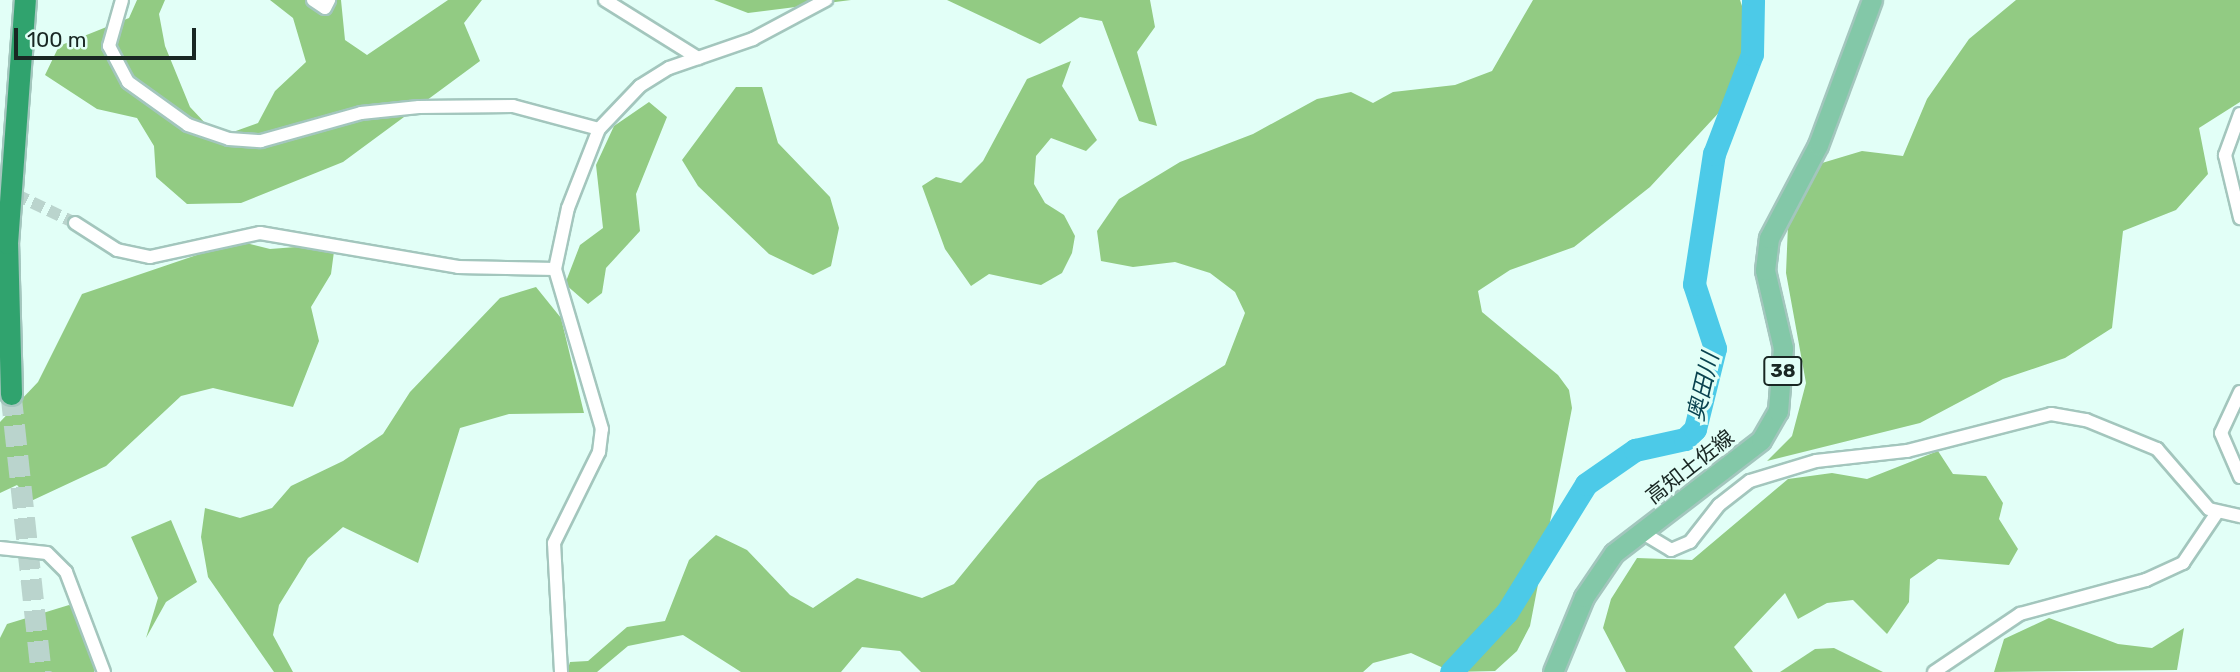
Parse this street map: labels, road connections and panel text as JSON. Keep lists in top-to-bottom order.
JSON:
{
  "streets": {
    "main road": ["38", "高知土佐線"]
  },
  "water": ["奥田川"],
  "scale_bar": "100 m"
}
